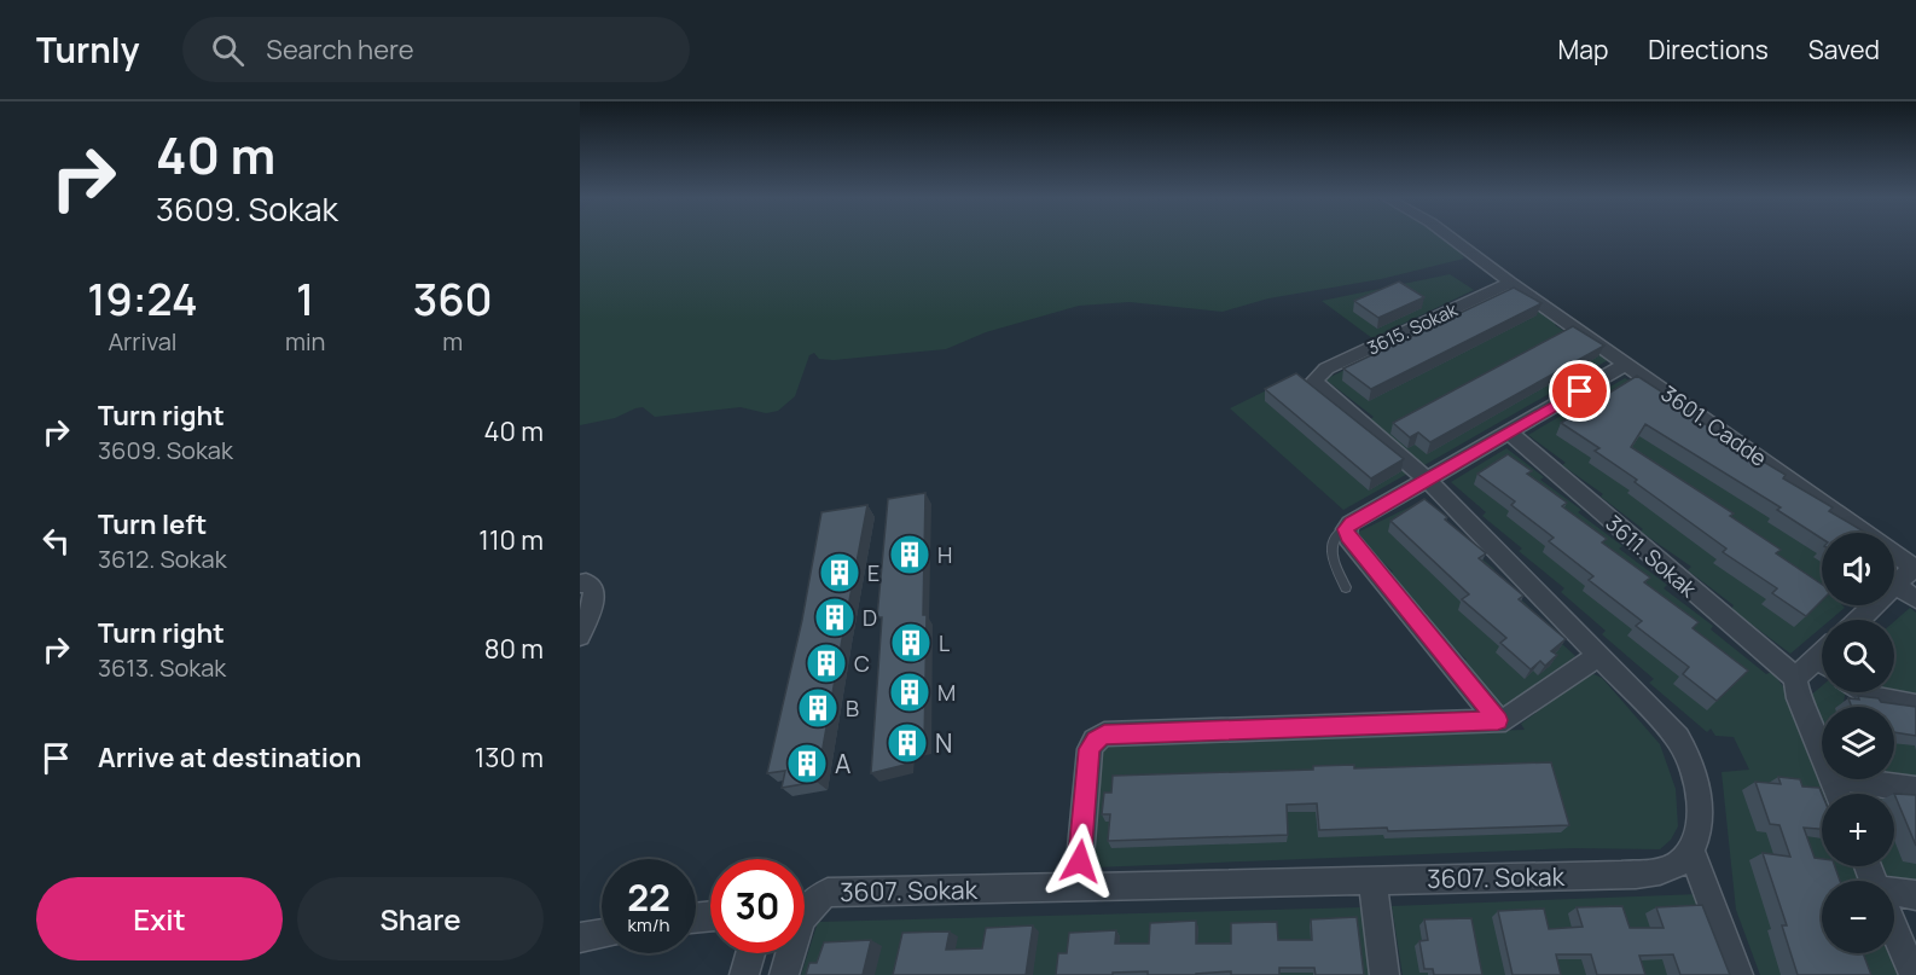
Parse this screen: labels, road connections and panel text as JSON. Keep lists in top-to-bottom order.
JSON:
{
  "streets": {
    "street": [
      "3615. Sokak",
      "3601. Cadde",
      "3611. Sokak",
      "3607. Sokak"
    ]
  },
  "crossings": [
    ["3615. Sokak", "3601. Cadde"]
  ],
  "places": {
    "building": [
      "H",
      "E",
      "D",
      "L",
      "C",
      "M",
      "B",
      "N",
      "A"
    ]
  },
  "page": {
    "header": "Turnly",
    "search": "Search here",
    "nav": ["Map", "Directions", "Saved"],
    "turn": ["40 m", "3609. Sokak"],
    "eta": [
      "19:24",
      "Arrival",
      "1",
      "min",
      "360",
      "m"
    ],
    "list": [
      {
        "name": "Turn right",
        "note": "3609. Sokak",
        "value": "40 m"
      },
      {
        "name": "Turn left",
        "note": "3612. Sokak",
        "value": "110 m"
      },
      {
        "name": "Turn right",
        "note": "3613. Sokak",
        "value": "80 m"
      },
      {
        "name": "Arrive at destination",
        "value": "130 m"
      }
    ],
    "map_buttons": ["+", "−"],
    "speed": "22 km/h",
    "limit": "30",
    "buttons": ["Exit", "Share"]
  }
}
